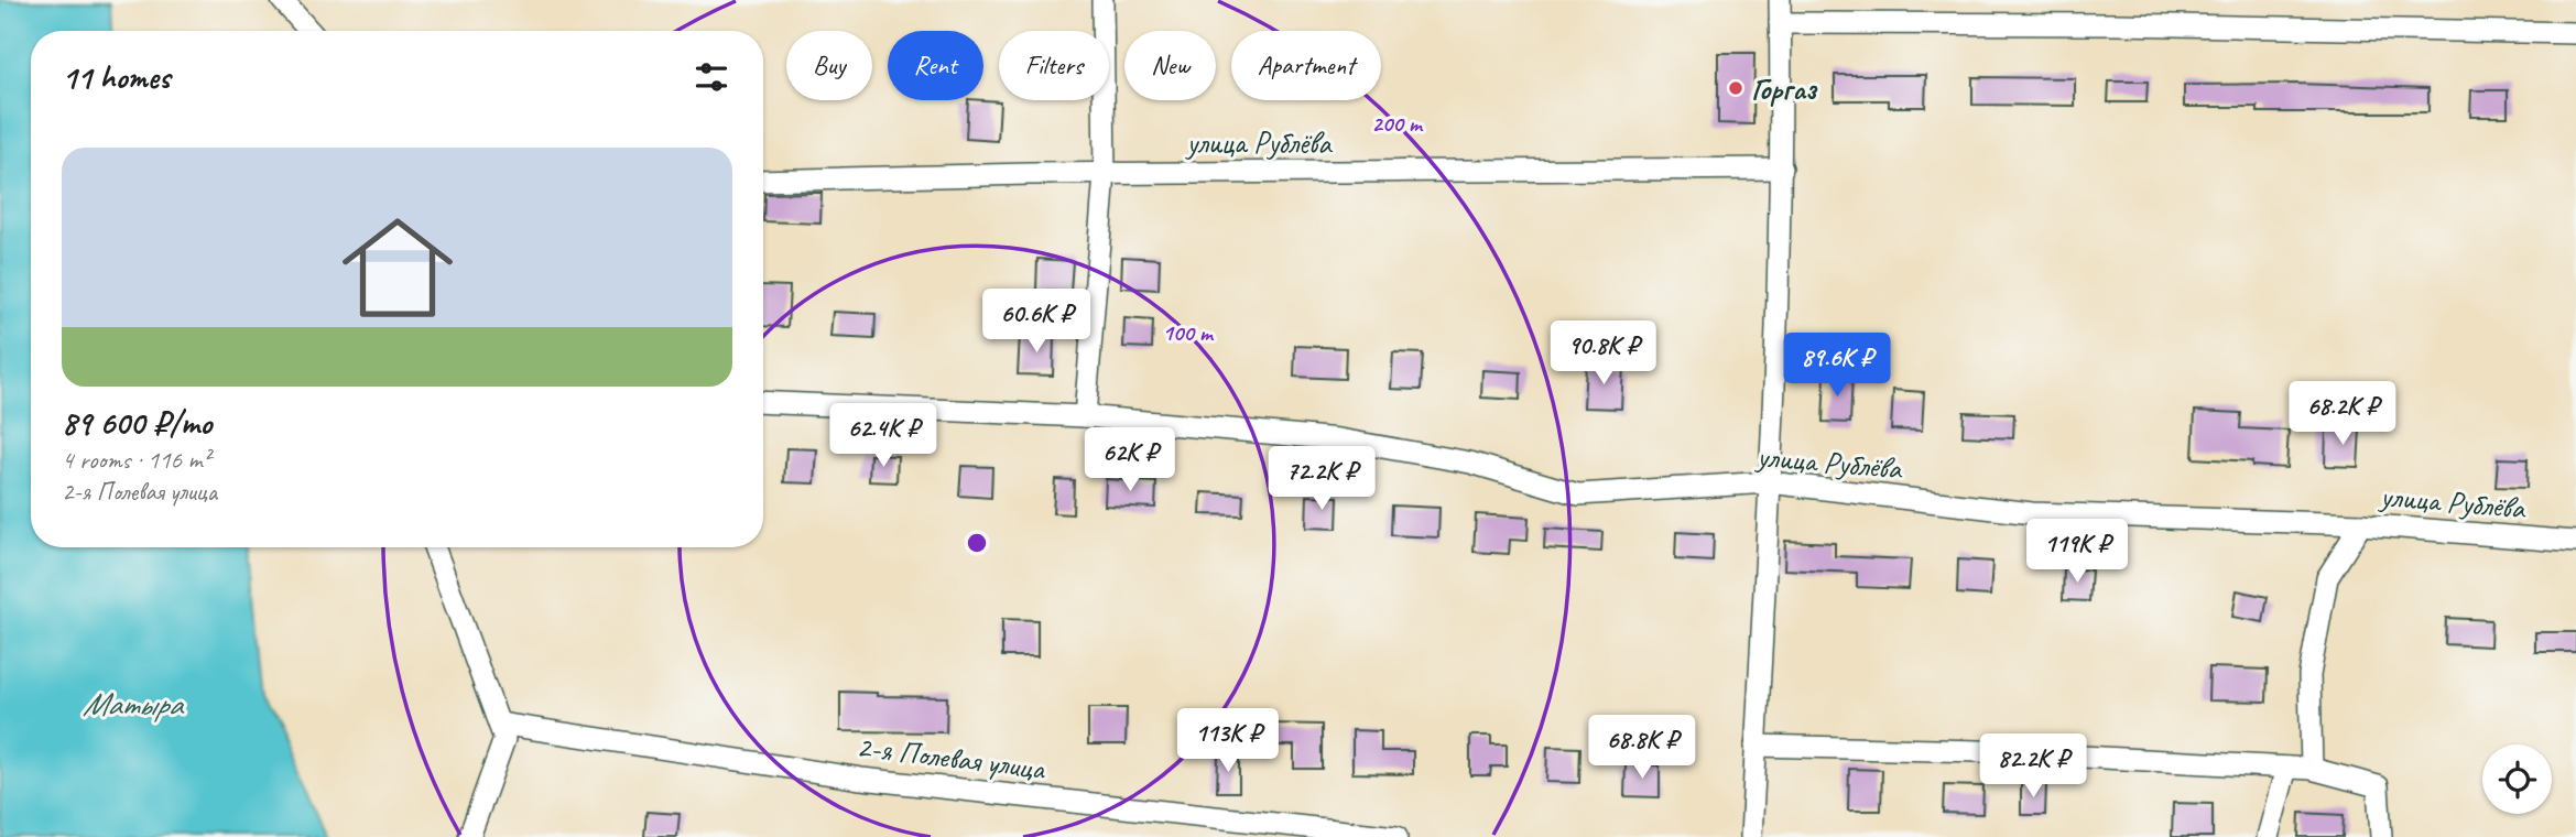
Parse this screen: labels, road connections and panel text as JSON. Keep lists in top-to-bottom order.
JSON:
{
  "streets": {
    "street": ["улица Рублёва", "2-я Полевая улица"]
  },
  "water": ["Матыра"],
  "places": ["Горгаз"],
  "page": {
    "chip": [
      "Buy",
      "Rent",
      "Filters",
      "New",
      "Apartment"
    ],
    "heading": "11 homes",
    "list": [
      {
        "name": "89 600 ₽/mo",
        "note": "4 rooms · 116 m² · 2-я Полевая улица"
      }
    ],
    "price": [
      "60.6K ₽",
      "90.8K ₽",
      "89.6K ₽",
      "68.2K ₽",
      "62.4K ₽",
      "62K ₽",
      "72.2K ₽",
      "119K ₽",
      "113K ₽",
      "68.8K ₽",
      "82.2K ₽"
    ]
  },
  "rings": ["200 m", "100 m"]
}
